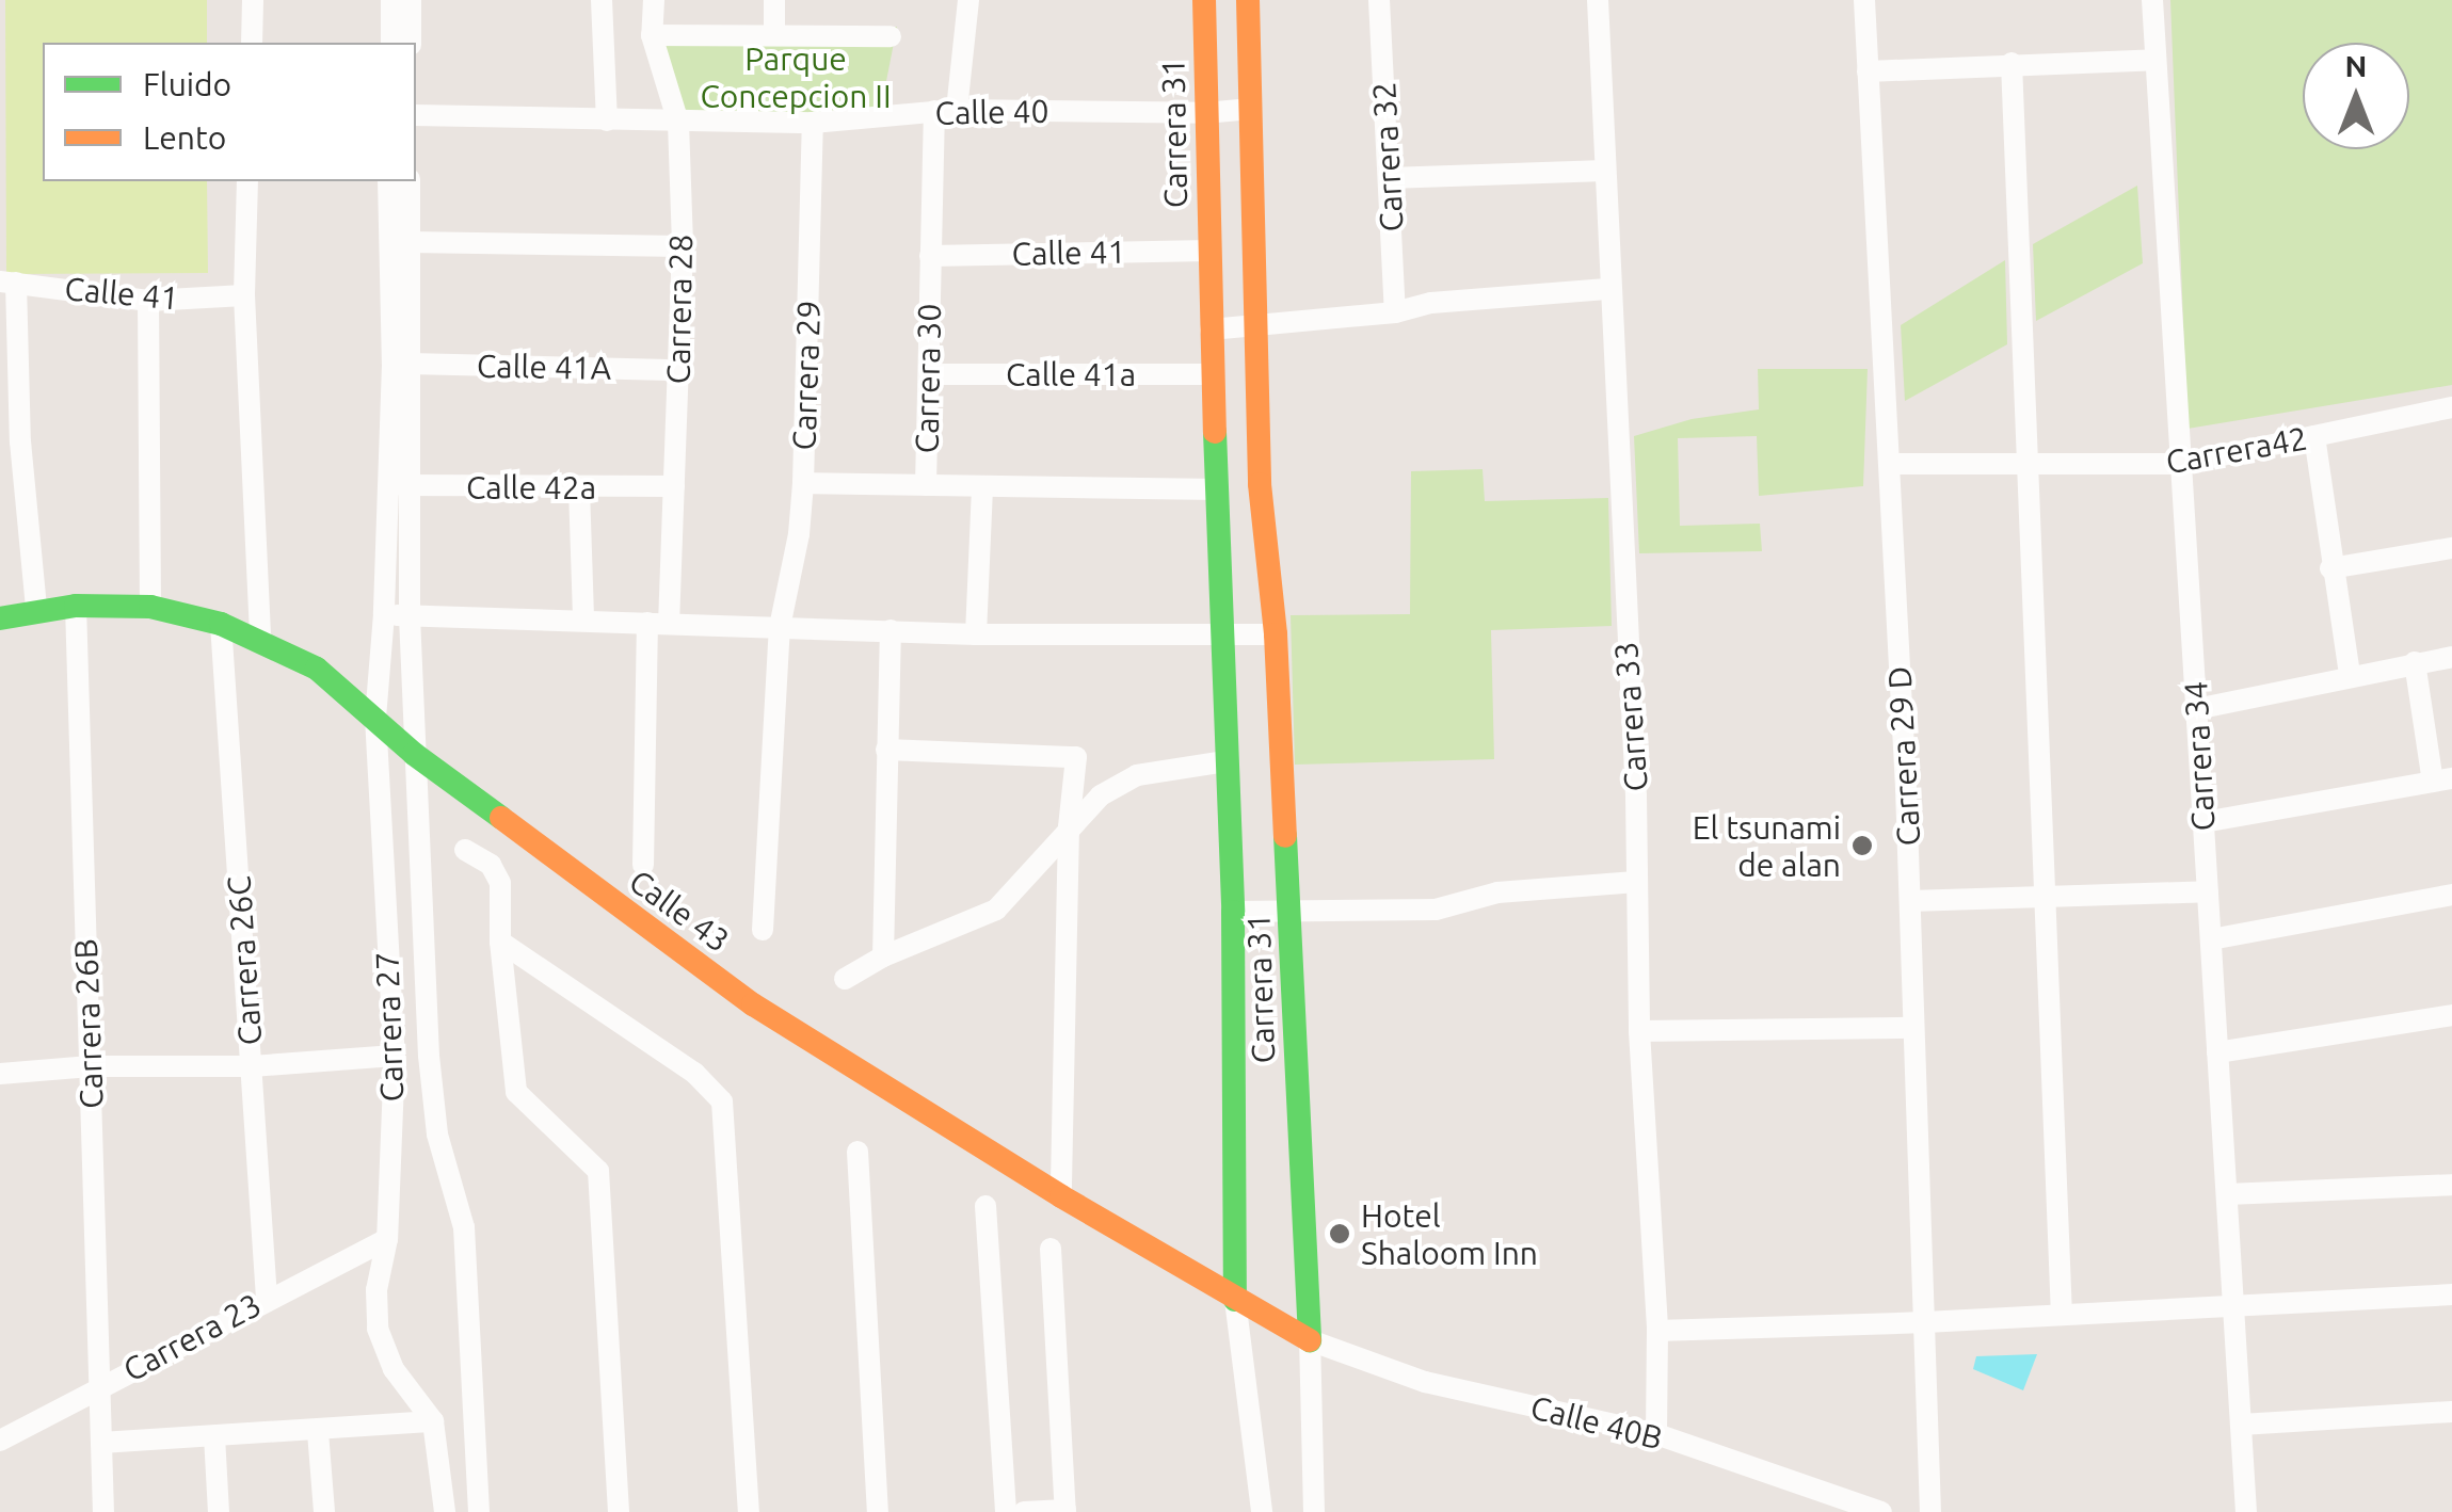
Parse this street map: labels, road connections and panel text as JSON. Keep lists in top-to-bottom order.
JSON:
{
  "streets": {
    "street": [
      "Calle 40",
      "Carrera 31",
      "Carrera 32",
      "Calle 41",
      "Carrera 28",
      "Calle 41A",
      "Calle 41a",
      "Carrera 29",
      "Carrera 30",
      "Carrera42",
      "Calle 42a",
      "Carrera 33",
      "Carrera 29 D",
      "Carrera 34",
      "Calle 43",
      "Carrera 26C",
      "Carrera 26B",
      "Carrera 27",
      "Carrera 23",
      "Calle 40B"
    ]
  },
  "crossings": [
    ["Calle 40", "Carrera 31"],
    ["Calle 40", "Carrera 28"],
    ["Calle 40", "Carrera 29"],
    ["Calle 40", "Carrera 30"],
    ["Carrera 31", "Calle 41"],
    ["Carrera 31", "Calle 41a"],
    ["Carrera 31", "Calle 43"],
    ["Carrera 31", "Calle 40B"],
    ["Calle 41", "Carrera 30"],
    ["Carrera 28", "Calle 41A"],
    ["Carrera 28", "Calle 42a"],
    ["Calle 41A", "Carrera 27"],
    ["Calle 41a", "Carrera 30"],
    ["Carrera42", "Carrera 29 D"],
    ["Carrera42", "Carrera 34"],
    ["Calle 42a", "Carrera 27"],
    ["Carrera 33", "Calle 40B"],
    ["Calle 43", "Carrera 26C"],
    ["Calle 43", "Carrera 26B"],
    ["Calle 43", "Carrera 27"],
    ["Calle 43", "Calle 40B"],
    ["Carrera 26C", "Carrera 23"],
    ["Carrera 26B", "Carrera 23"],
    ["Carrera 27", "Carrera 23"]
  ],
  "parks": ["Parque Concepcion II"],
  "places": ["El tsunami de alan", "Hotel Shaloom Inn"],
  "legend": ["Fluido", "Lento"],
  "north": "top"
}
